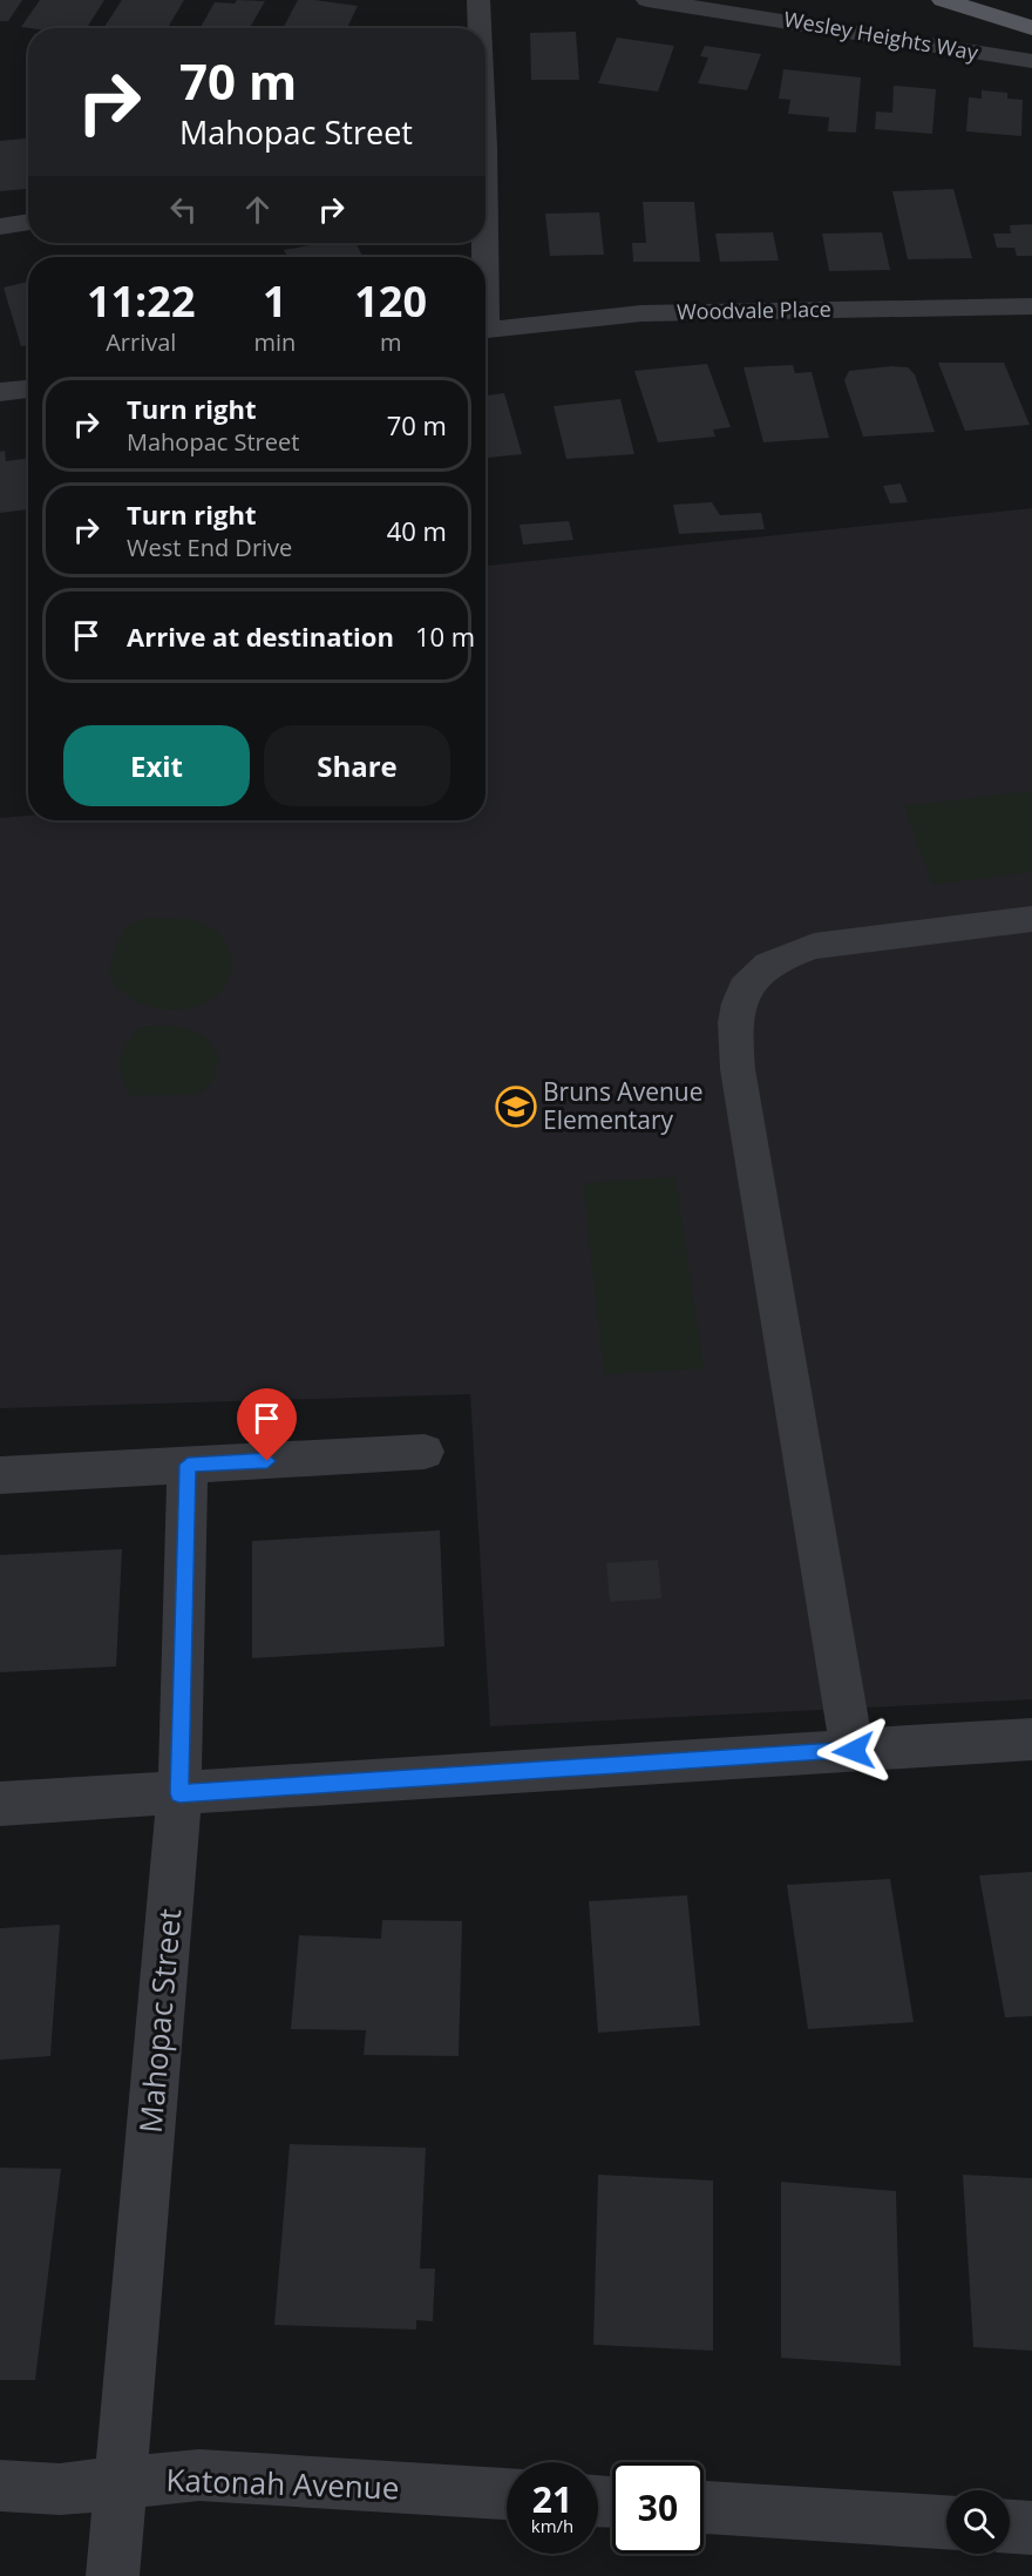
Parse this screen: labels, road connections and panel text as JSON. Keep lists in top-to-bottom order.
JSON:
{
  "streets": {
    "street": [
      "Wesley Heights Way",
      "Woodvale Place",
      "Mahopac Street",
      "Katonah Avenue"
    ]
  },
  "crossings": [
    ["Mahopac Street", "Katonah Avenue"]
  ],
  "places": {
    "school or university": ["Bruns Avenue Elementary"]
  },
  "page": {
    "turn": ["70 m", "Mahopac Street"],
    "eta": [
      "11:22",
      "Arrival",
      "1",
      "min",
      "120",
      "m"
    ],
    "list": [
      {
        "name": "Turn right",
        "note": "Mahopac Street",
        "value": "70 m"
      },
      {
        "name": "Turn right",
        "note": "West End Drive",
        "value": "40 m"
      },
      {
        "name": "Arrive at destination",
        "value": "10 m"
      }
    ],
    "buttons": ["Exit", "Share"],
    "speed": "21 km/h",
    "limit": "30"
  }
}
